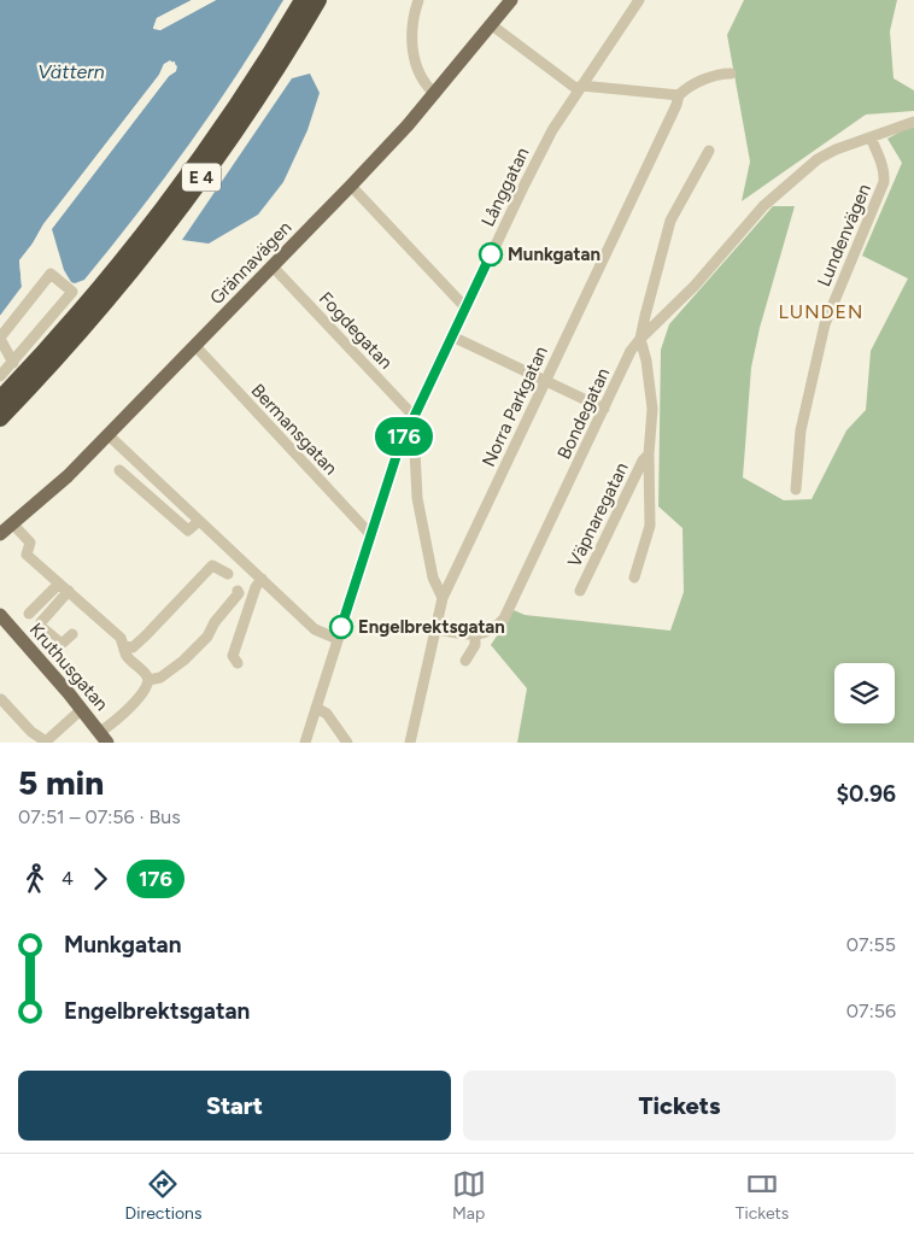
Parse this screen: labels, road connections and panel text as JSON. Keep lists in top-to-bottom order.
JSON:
{
  "streets": {
    "highway": ["E 4"],
    "main road": ["Grännavägen", "Kruthusgatan"],
    "street": [
      "Långgatan",
      "Lundenvägen",
      "Fogdegatan",
      "Norra Parkgatan",
      "Bondegatan",
      "Bermansgatan",
      "Väpnaregatan"
    ]
  },
  "crossings": [
    ["Långgatan", "Fogdegatan"],
    ["Långgatan", "Bermansgatan"],
    ["Grännavägen", "Fogdegatan"],
    ["Grännavägen", "Bermansgatan"],
    ["Bondegatan", "Väpnaregatan"]
  ],
  "districts": ["LUNDEN"],
  "water": ["Vättern"],
  "places": ["Munkgatan", "Engelbrektsgatan"],
  "lines": ["bus line 176"],
  "page": {
    "on_map": "176",
    "heading": ["5 min", "07:51 – 07:56 · Bus", "$0.96"],
    "legs": ["4", "176"],
    "list": [
      {
        "name": "Munkgatan",
        "value": "07:55"
      },
      {
        "name": "Engelbrektsgatan",
        "value": "07:56"
      }
    ],
    "buttons": ["Start", "Tickets"],
    "tabs": ["Directions", "Map", "Tickets"]
  }
}
